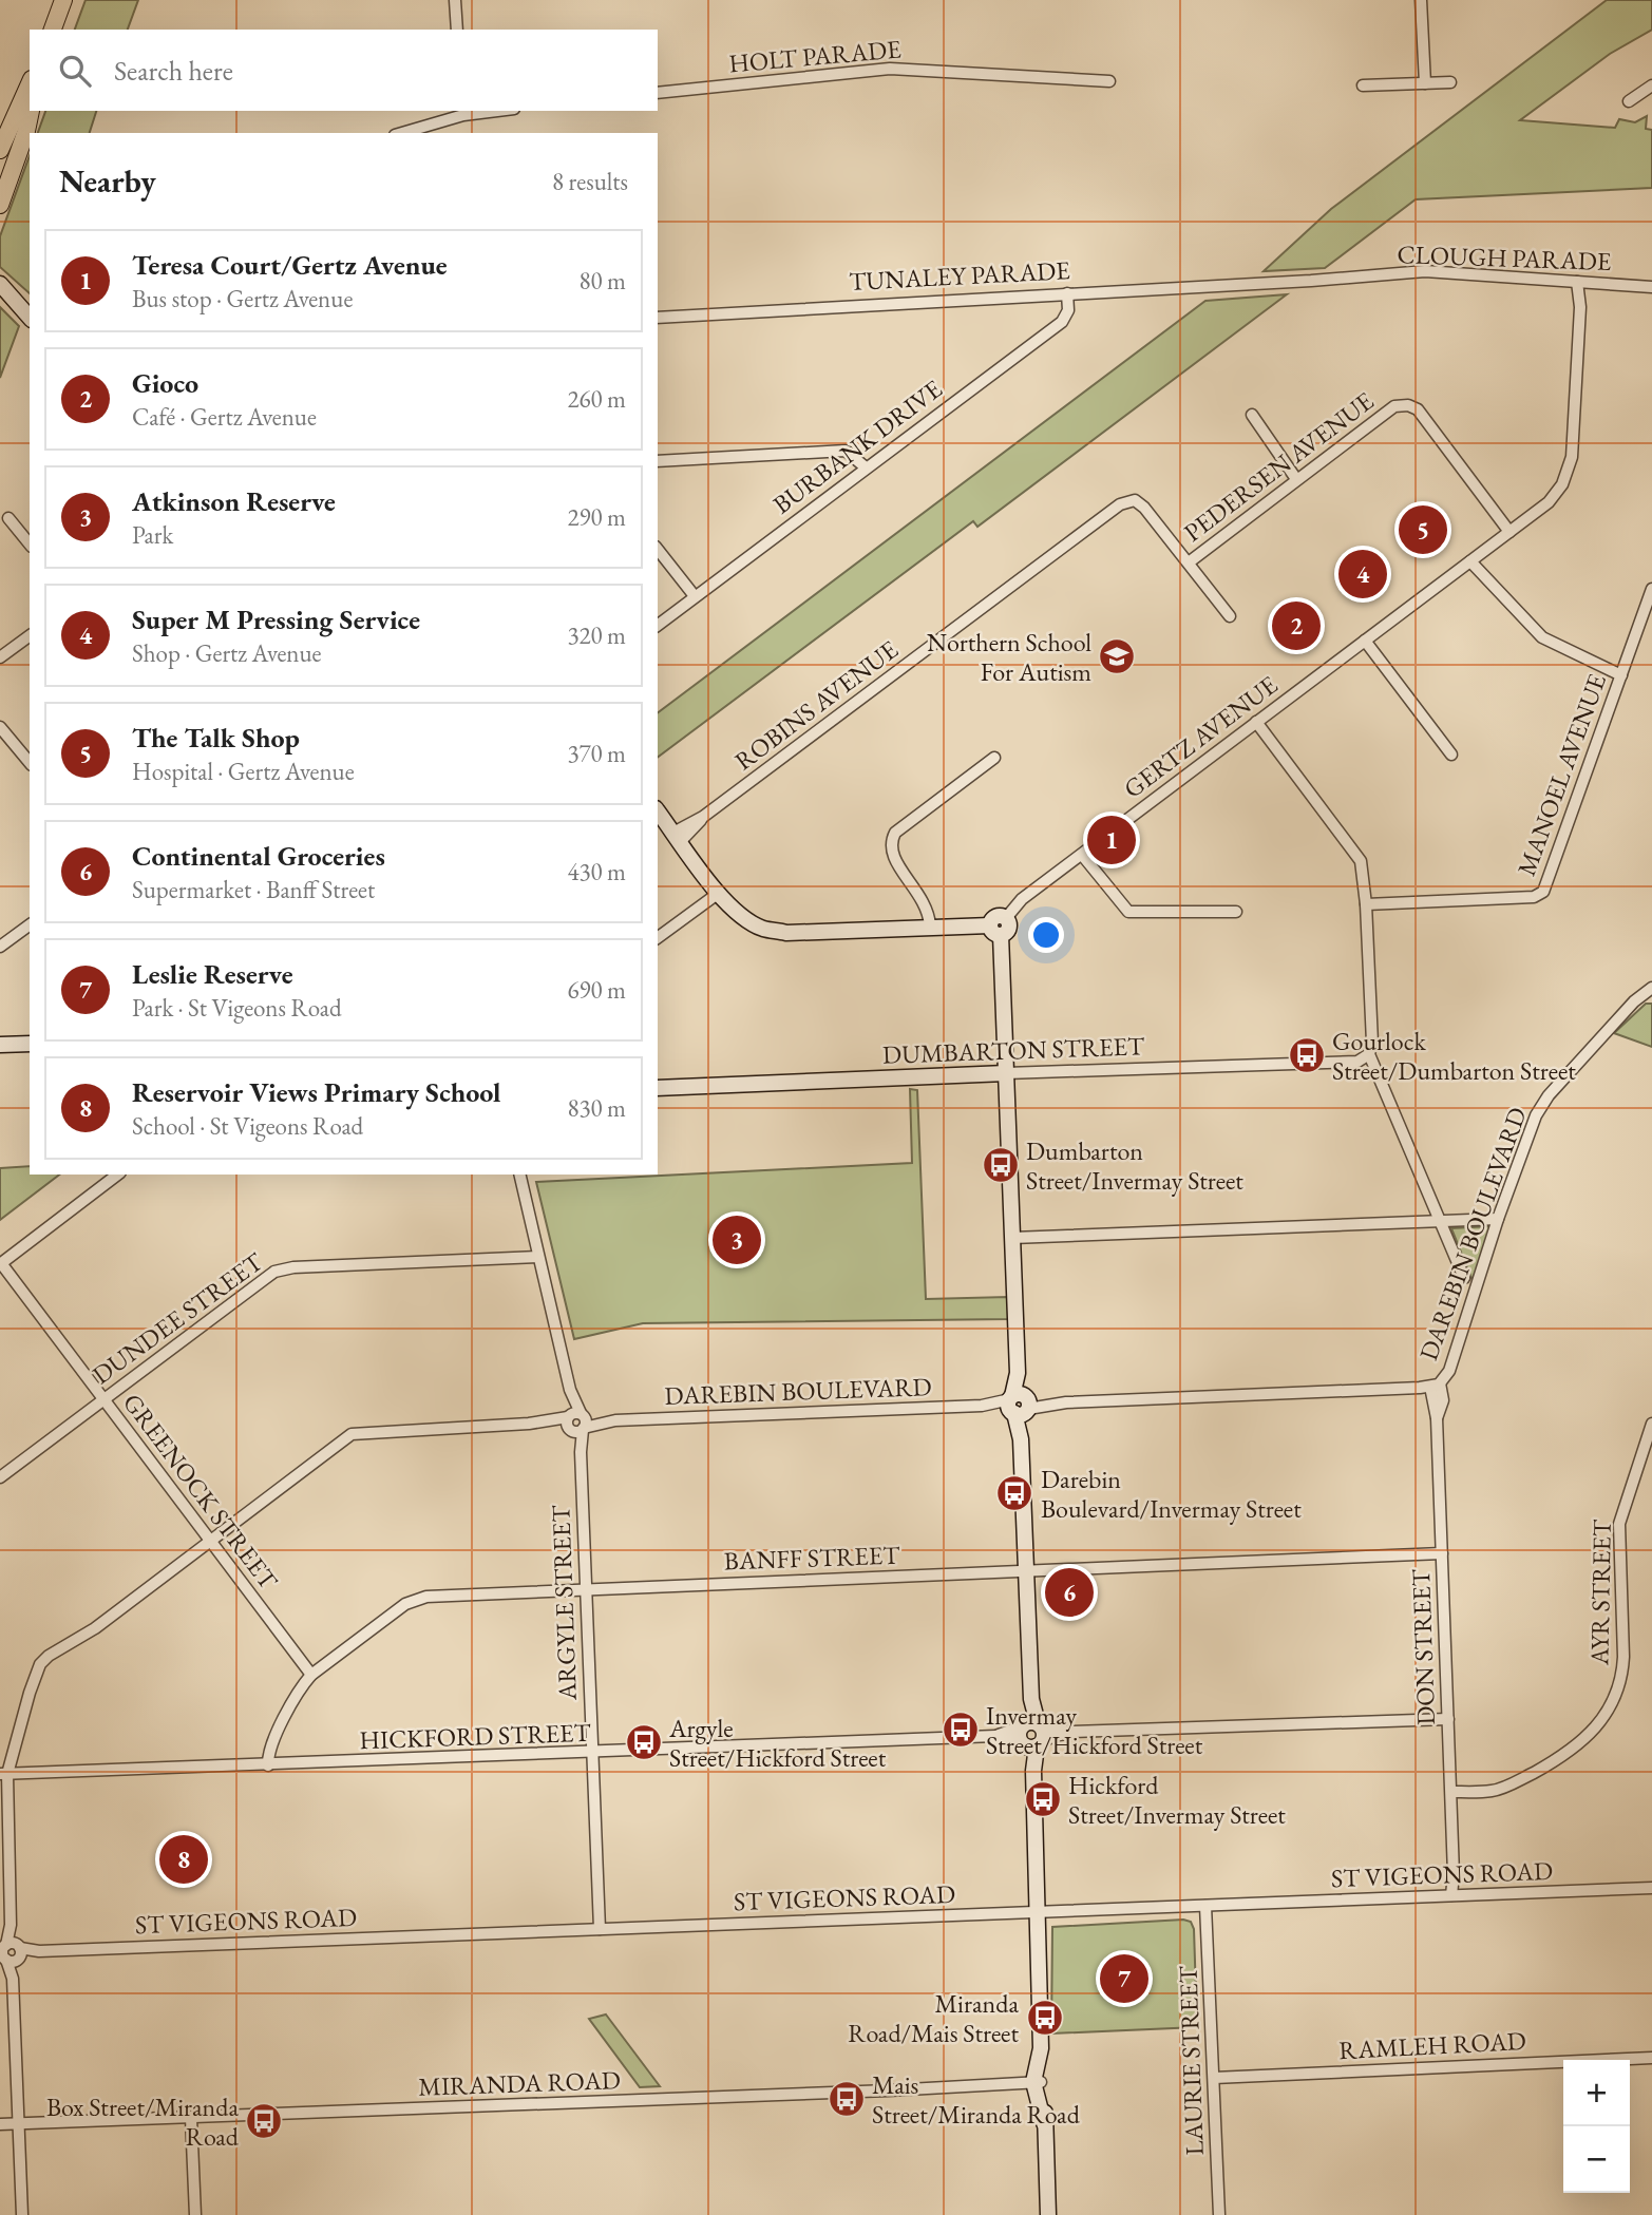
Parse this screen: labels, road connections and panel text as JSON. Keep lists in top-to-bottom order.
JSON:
{
  "streets": {
    "street": [
      "HOLT PARADE",
      "CLOUGH PARADE",
      "TUNALEY PARADE",
      "BURBANK DRIVE",
      "PEDERSEN AVENUE",
      "ROBINS AVENUE",
      "GERTZ AVENUE",
      "MANOEL AVENUE",
      "DUMBARTON STREET",
      "DAREBIN BOULEVARD",
      "DUNDEE STREET",
      "GREENOCK STREET",
      "BANFF STREET",
      "AYR STREET",
      "ARGYLE STREET",
      "DON STREET",
      "HICKFORD STREET",
      "ST VIGEONS ROAD",
      "RAMLEH ROAD",
      "LAURIE STREET",
      "MIRANDA ROAD"
    ]
  },
  "crossings": [
    ["CLOUGH PARADE", "TUNALEY PARADE"],
    ["CLOUGH PARADE", "GERTZ AVENUE"],
    ["TUNALEY PARADE", "BURBANK DRIVE"],
    ["PEDERSEN AVENUE", "ROBINS AVENUE"],
    ["PEDERSEN AVENUE", "GERTZ AVENUE"],
    ["DAREBIN BOULEVARD", "GREENOCK STREET"],
    ["DAREBIN BOULEVARD", "ARGYLE STREET"],
    ["DAREBIN BOULEVARD", "DON STREET"],
    ["DAREBIN BOULEVARD", "HICKFORD STREET"],
    ["DAREBIN BOULEVARD", "ST VIGEONS ROAD"],
    ["DUNDEE STREET", "GREENOCK STREET"],
    ["DUNDEE STREET", "ARGYLE STREET"],
    ["GREENOCK STREET", "BANFF STREET"],
    ["BANFF STREET", "ARGYLE STREET"],
    ["BANFF STREET", "DON STREET"],
    ["BANFF STREET", "HICKFORD STREET"],
    ["AYR STREET", "DON STREET"],
    ["ARGYLE STREET", "HICKFORD STREET"],
    ["ARGYLE STREET", "ST VIGEONS ROAD"],
    ["DON STREET", "HICKFORD STREET"],
    ["DON STREET", "ST VIGEONS ROAD"],
    ["ST VIGEONS ROAD", "LAURIE STREET"],
    ["RAMLEH ROAD", "LAURIE STREET"]
  ],
  "places": {
    "school or university": ["Northern School For Autism"],
    "bus stop": [
      "Gourlock Street/Dumbarton Street",
      "Dumbarton Street/Invermay Street",
      "Darebin Boulevard/Invermay Street",
      "Invermay Street/Hickford Street",
      "Argyle Street/Hickford Street",
      "Hickford Street/Invermay Street",
      "Miranda Road/Mais Street",
      "Mais Street/Miranda Road",
      "Box Street/Miranda Road"
    ]
  },
  "page": {
    "search": "Search here",
    "heading": ["Nearby", "8 results"],
    "list": [
      {
        "mark": "1",
        "name": "Teresa Court/Gertz Avenue",
        "note": "Bus stop · Gertz Avenue",
        "value": "80 m"
      },
      {
        "mark": "2",
        "name": "Gioco",
        "note": "Café · Gertz Avenue",
        "value": "260 m"
      },
      {
        "mark": "3",
        "name": "Atkinson Reserve",
        "note": "Park",
        "value": "290 m"
      },
      {
        "mark": "4",
        "name": "Super M Pressing Service",
        "note": "Shop · Gertz Avenue",
        "value": "320 m"
      },
      {
        "mark": "5",
        "name": "The Talk Shop",
        "note": "Hospital · Gertz Avenue",
        "value": "370 m"
      },
      {
        "mark": "6",
        "name": "Continental Groceries",
        "note": "Supermarket · Banff Street",
        "value": "430 m"
      },
      {
        "mark": "7",
        "name": "Leslie Reserve",
        "note": "Park · St Vigeons Road",
        "value": "690 m"
      },
      {
        "mark": "8",
        "name": "Reservoir Views Primary School",
        "note": "School · St Vigeons Road",
        "value": "830 m"
      }
    ],
    "pins": [
      "5",
      "4",
      "2",
      "1",
      "3",
      "6",
      "8",
      "7"
    ],
    "map_buttons": ["+", "−"]
  }
}
